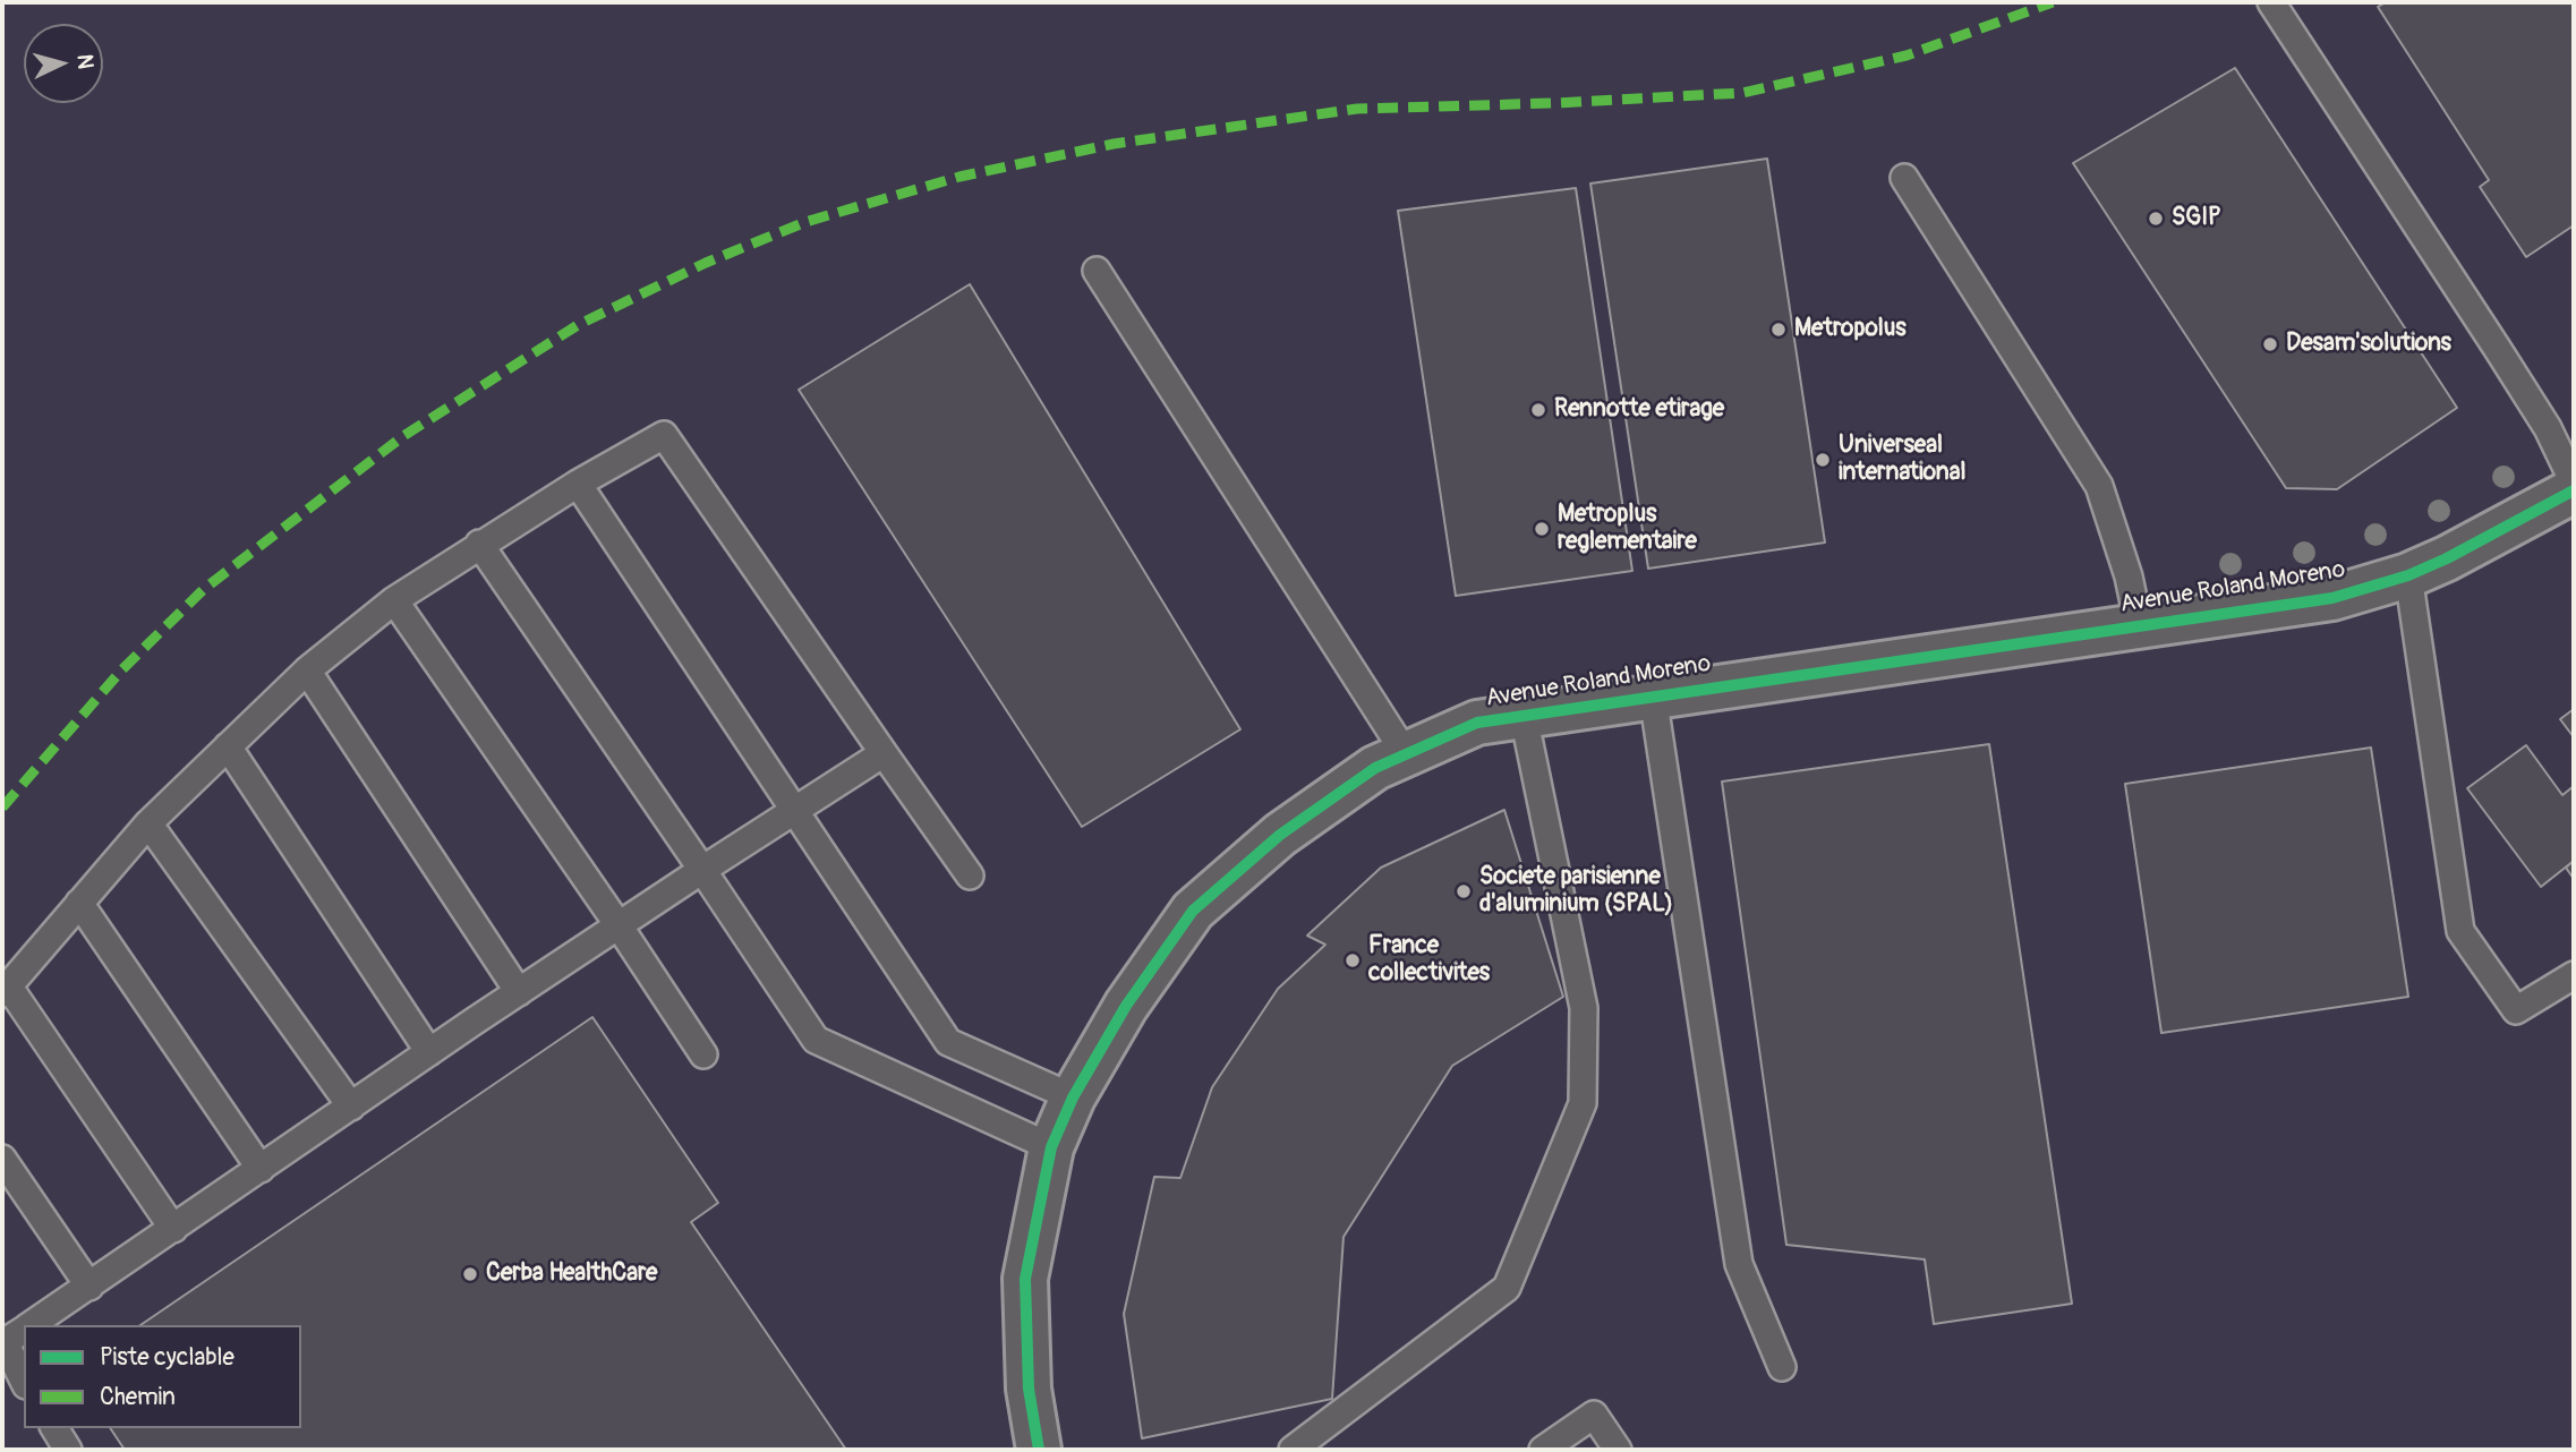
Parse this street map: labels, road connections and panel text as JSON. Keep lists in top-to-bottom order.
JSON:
{
  "streets": {
    "street": ["Avenue Roland Moreno"]
  },
  "places": [
    "SGIP",
    "Metropolus",
    "Desam'solutions",
    "Rennotte etirage",
    "Universeal international",
    "Metroplus reglementaire",
    "Societe parisienne d'aluminium (SPAL)",
    "France collectivites",
    "Cerba HealthCare"
  ],
  "legend": ["Piste cyclable", "Chemin"],
  "north": "right"
}
